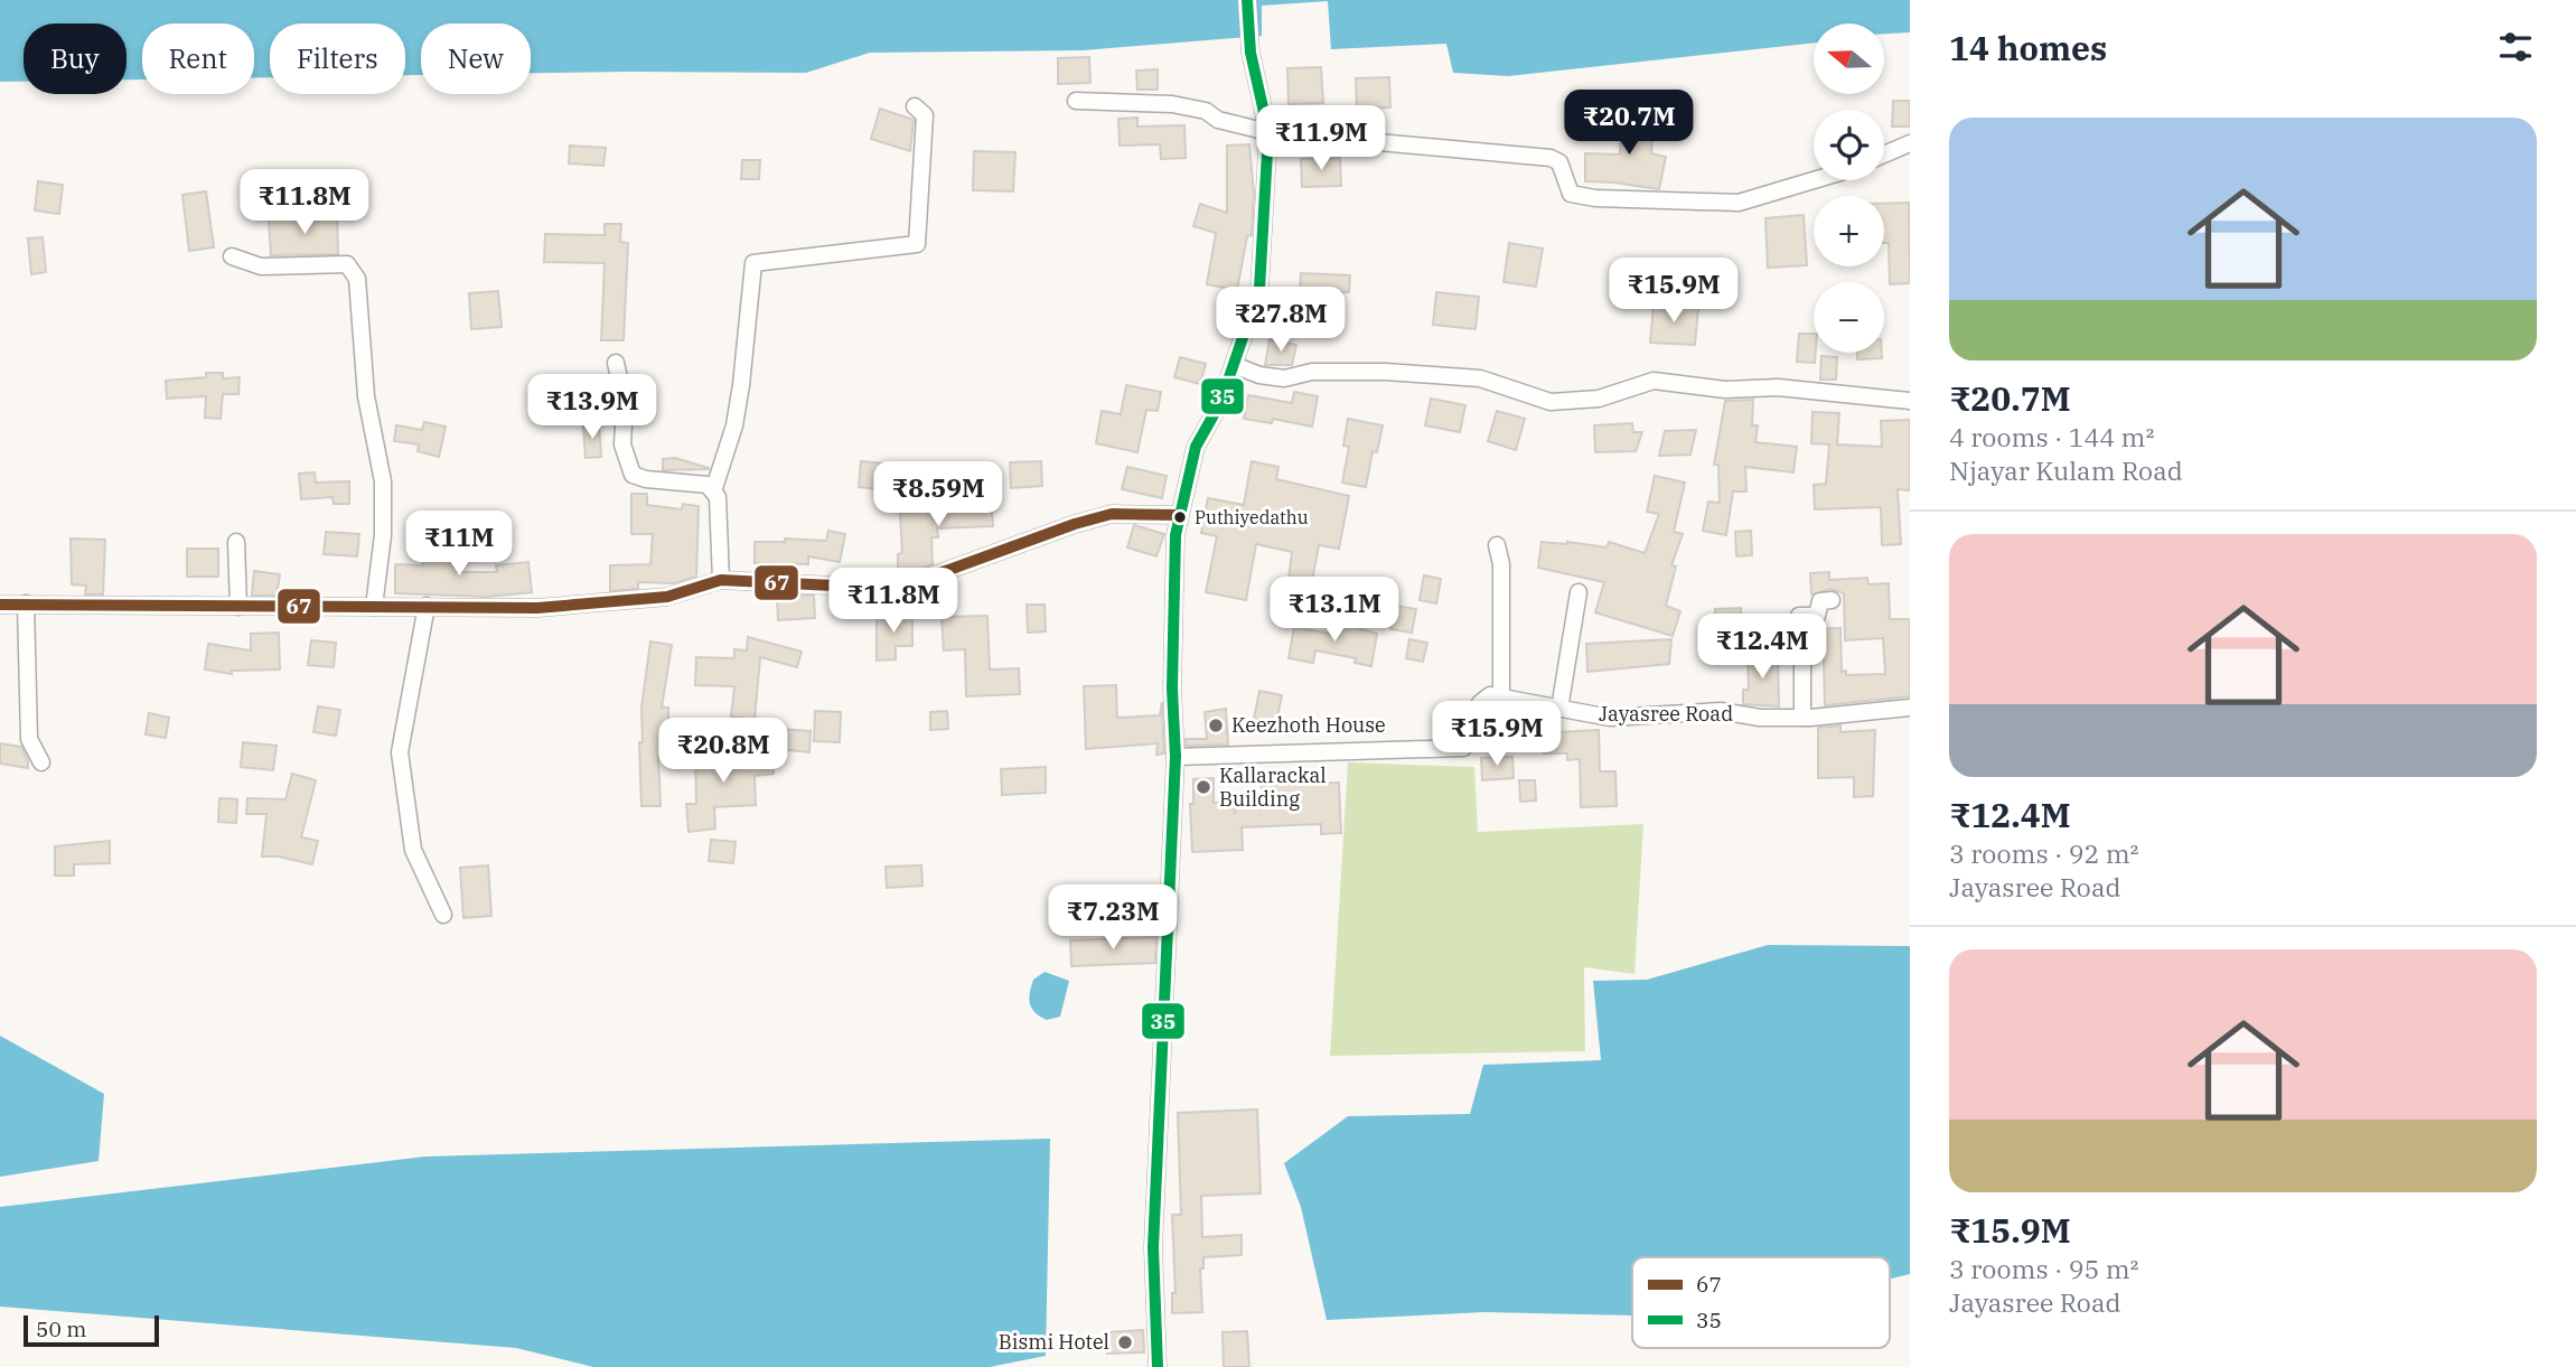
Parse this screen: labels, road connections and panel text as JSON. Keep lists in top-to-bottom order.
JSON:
{
  "streets": {
    "street": ["Jayasree Road"]
  },
  "places": [
    "Puthiyedathu",
    "Keezhoth House",
    "Kallarackal Building",
    "Bismi Hotel"
  ],
  "lines": ["transit line 35", "transit line 67"],
  "legend": ["67", "35"],
  "scale_bar": "50 m",
  "north": "left",
  "page": {
    "heading": "14 homes",
    "map_buttons": ["+", "−"],
    "chip": [
      "Buy",
      "Rent",
      "Filters",
      "New"
    ],
    "price": [
      "₹20.7M",
      "₹11.9M",
      "₹11.8M",
      "₹15.9M",
      "₹27.8M",
      "₹13.9M",
      "₹8.59M",
      "₹11M",
      "₹11.8M",
      "₹13.1M",
      "₹12.4M",
      "₹15.9M",
      "₹20.8M",
      "₹7.23M"
    ],
    "list": [
      {
        "name": "₹20.7M",
        "note": "4 rooms · 144 m² · Njayar Kulam Road"
      },
      {
        "name": "₹12.4M",
        "note": "3 rooms · 92 m² · Jayasree Road"
      },
      {
        "name": "₹15.9M",
        "note": "3 rooms · 95 m² · Jayasree Road"
      }
    ],
    "scale": "50 m"
  }
}
